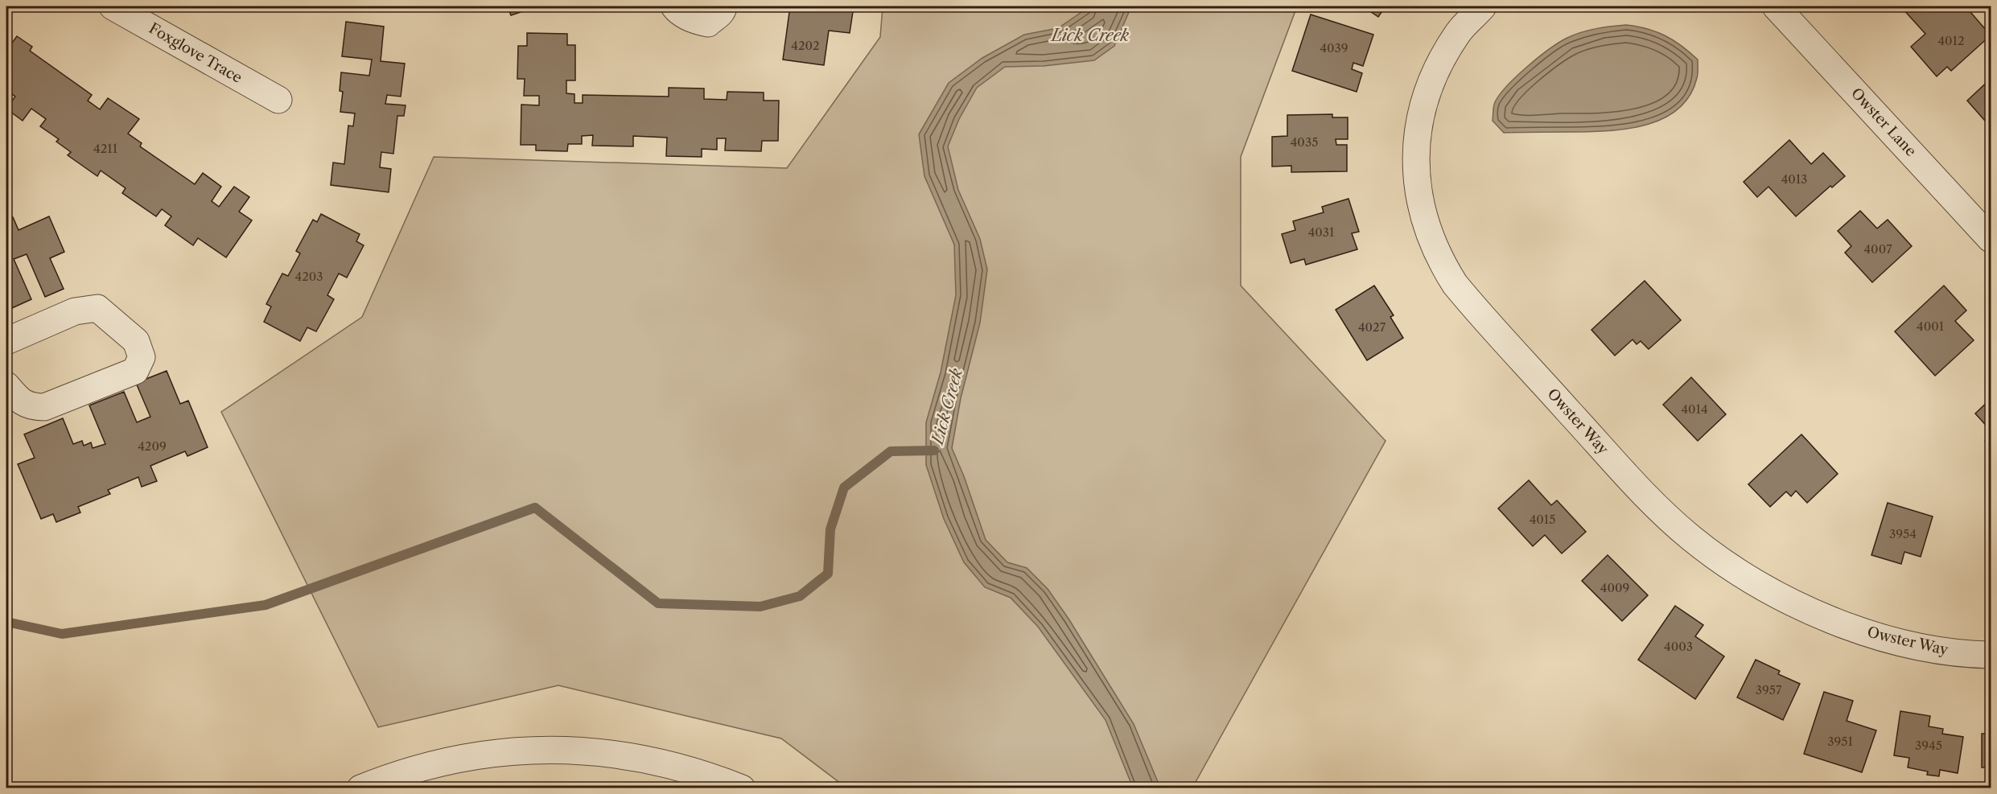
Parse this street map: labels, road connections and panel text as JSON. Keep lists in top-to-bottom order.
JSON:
{
  "streets": {
    "street": ["Foxglove Trace", "Owster Lane", "Owster Way"]
  },
  "water": ["Lick Creek"],
  "house_numbers": [
    "4012",
    "4202",
    "4039",
    "4035",
    "4211",
    "4013",
    "4031",
    "4007",
    "4203",
    "4001",
    "4027",
    "4014",
    "4209",
    "4015",
    "3954",
    "4009",
    "4003",
    "3957",
    "3951",
    "3945"
  ]
}
